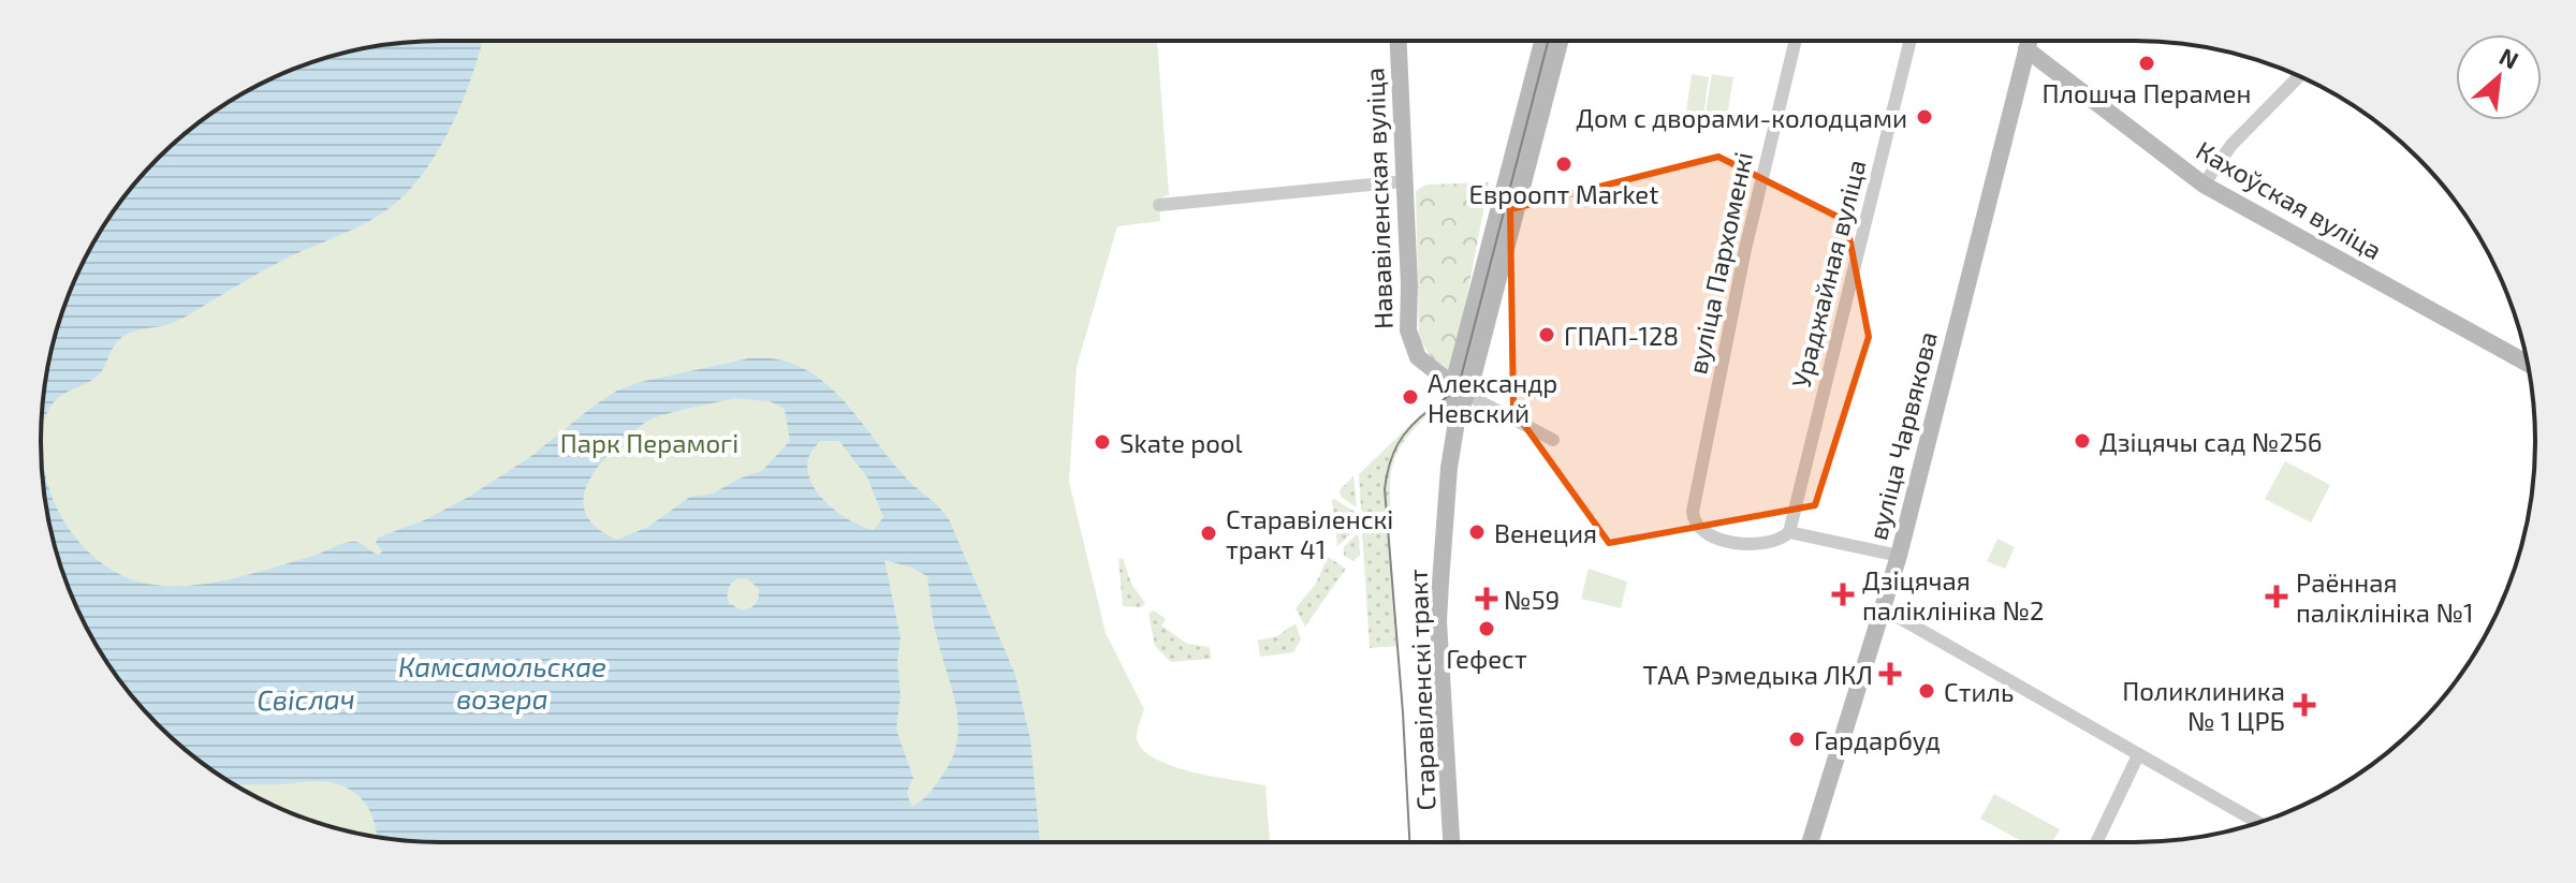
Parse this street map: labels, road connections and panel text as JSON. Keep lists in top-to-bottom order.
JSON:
{
  "streets": {
    "main road": [
      "Нававіленская вуліца",
      "Кахоўская вуліца",
      "вуліца Чарвякова",
      "Старавіленскі тракт"
    ],
    "street": ["вуліца Пархоменкі", "Ураджайная вуліца"]
  },
  "crossings": [
    ["Нававіленская вуліца", "Старавіленскі тракт"],
    ["Кахоўская вуліца", "вуліца Чарвякова"],
    ["вуліца Пархоменкі", "Ураджайная вуліца"]
  ],
  "water": ["Камсамольскае возера", "Свіслач"],
  "parks": ["Парк Перамогі"],
  "places": {
    "other": [
      "Плошча Перамен",
      "Дом с дворами-колодцами",
      "Евроопт Market",
      "ГПАП-128",
      "Александр Невский",
      "Дзіцячы сад №256",
      "Skate pool",
      "Венеция",
      "Старавіленскі тракт 41",
      "Гефест",
      "Стиль",
      "Гардарбуд"
    ],
    "health": [
      "Дзіцячая паліклініка №2",
      "Раённая паліклініка №1",
      "№59",
      "ТАА Рэмедыка ЛКЛ",
      "Поликлиника № 1 ЦРБ"
    ]
  },
  "north": "top right"
}
